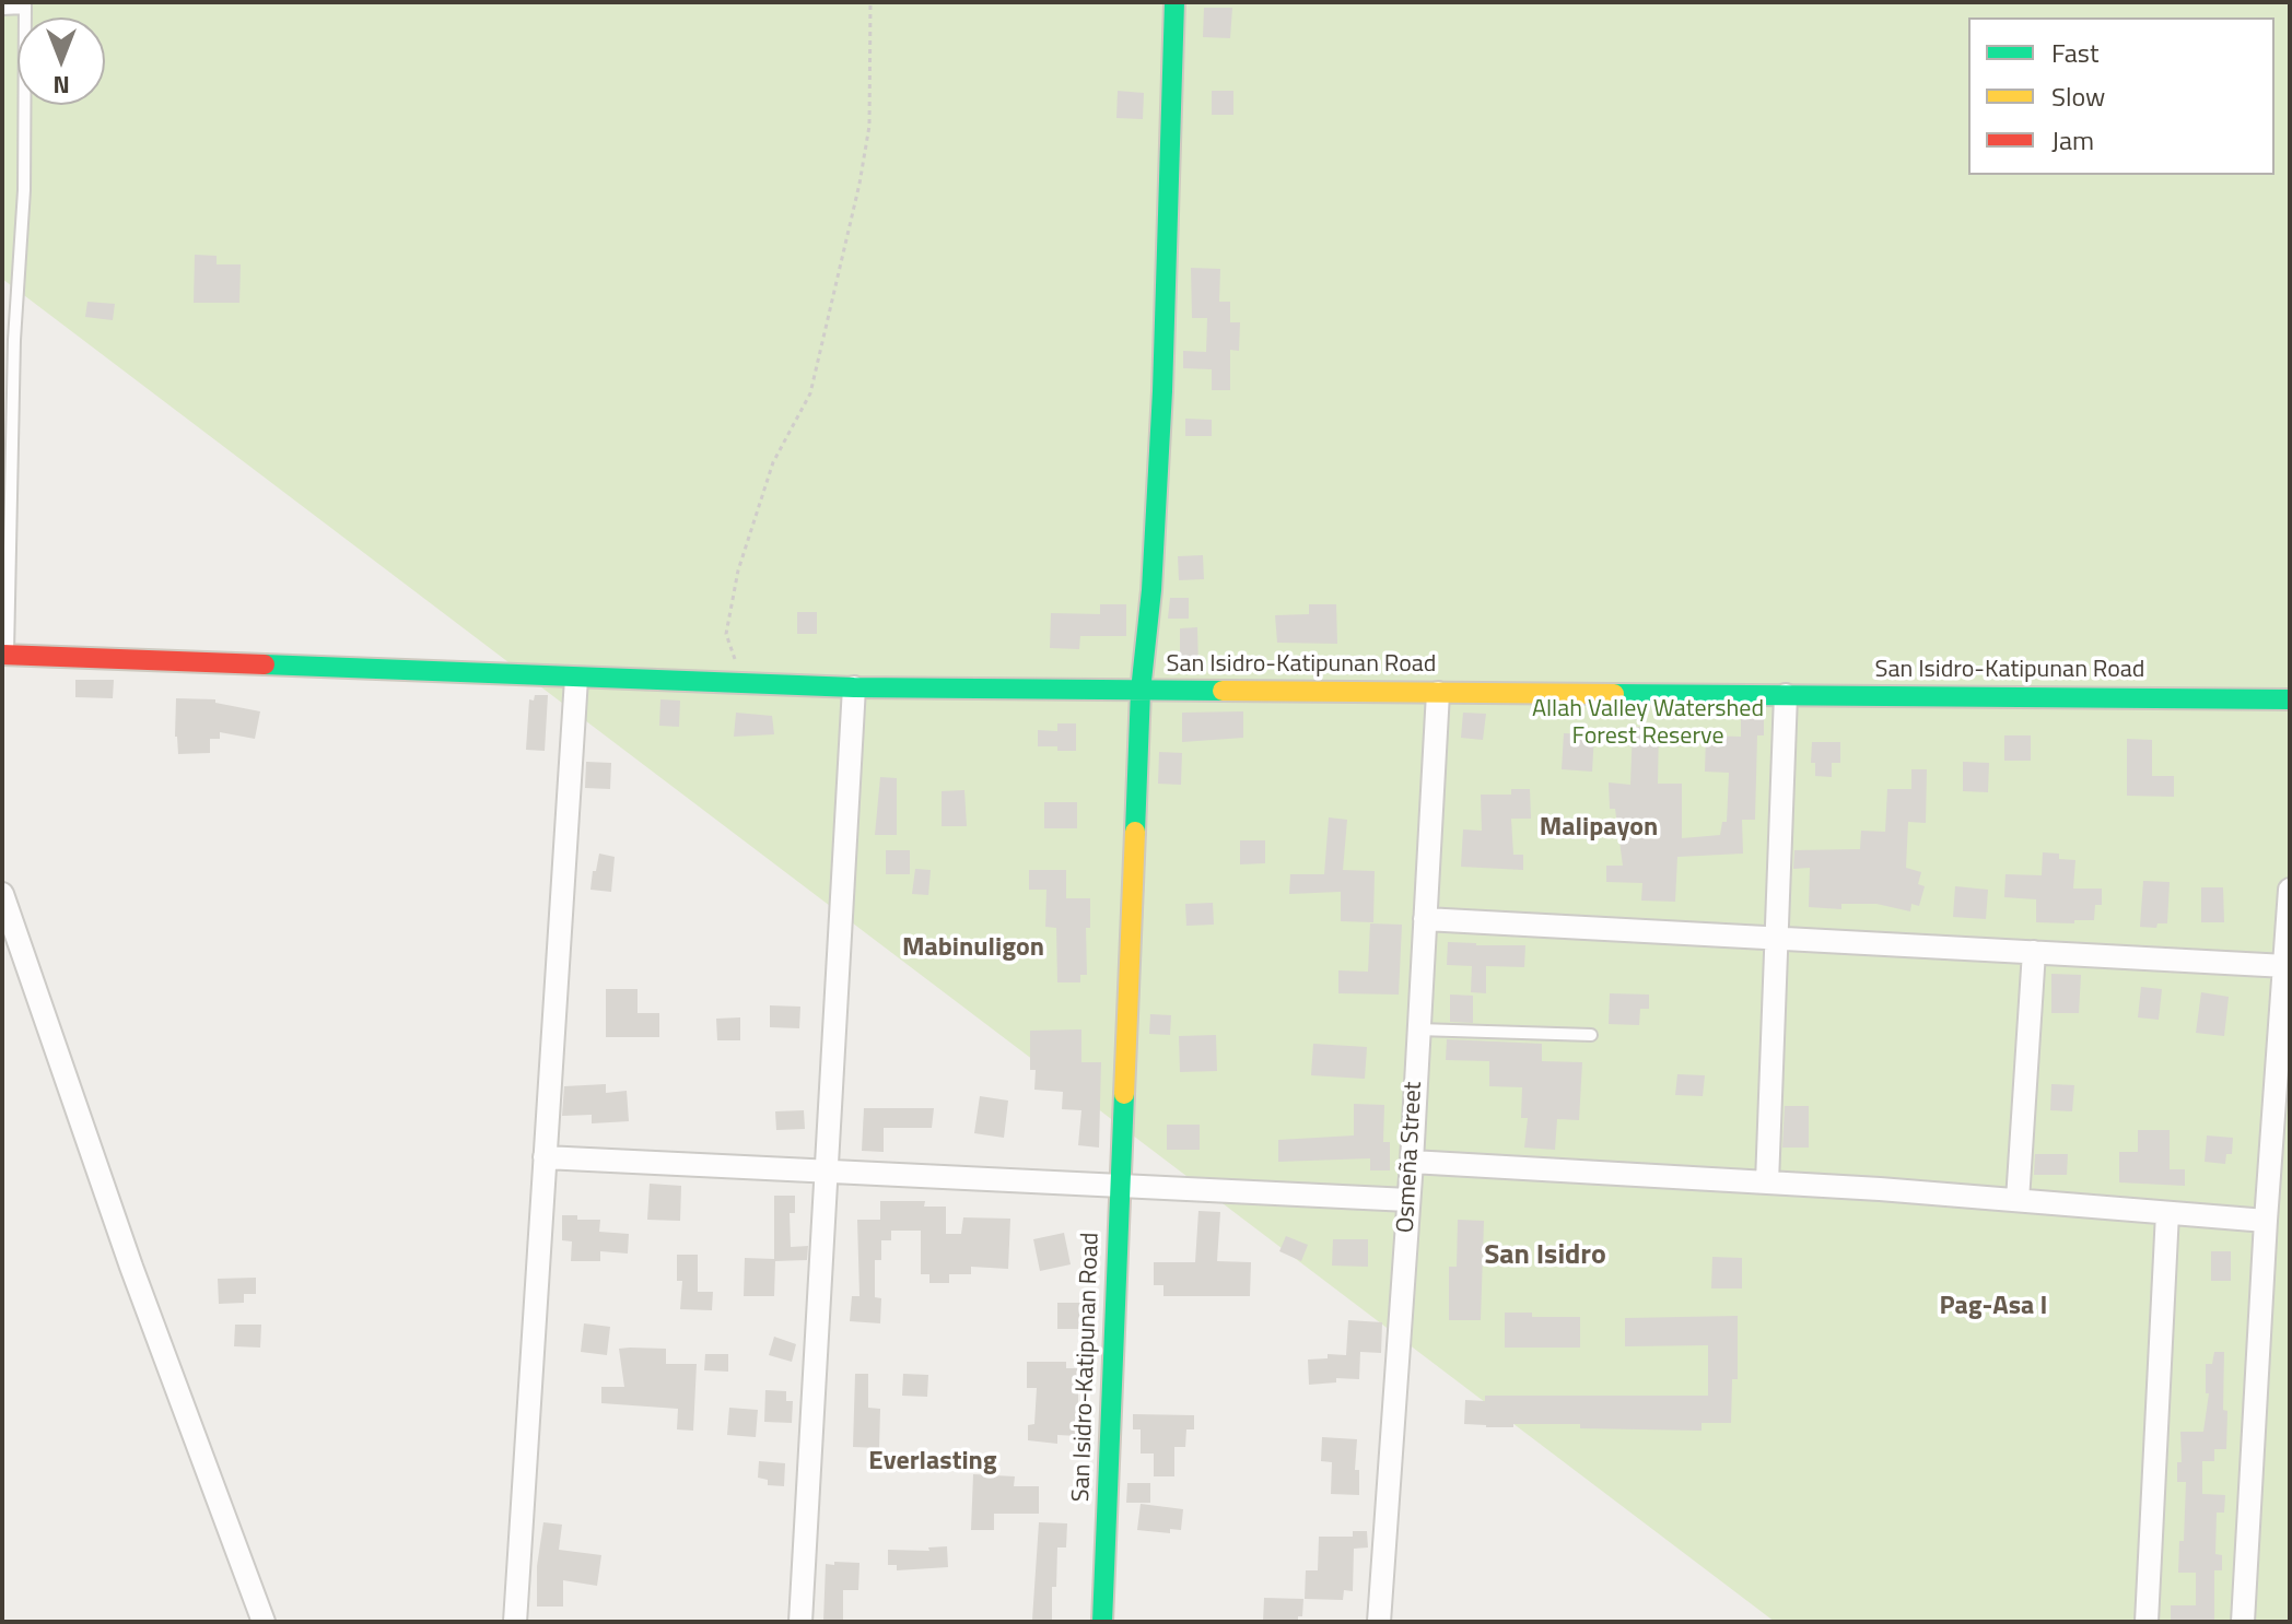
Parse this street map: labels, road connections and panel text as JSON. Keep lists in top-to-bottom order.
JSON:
{
  "streets": {
    "street": ["San Isidro-Katipunan Road", "Osmeña Street"]
  },
  "crossings": [
    ["San Isidro-Katipunan Road", "Osmeña Street"]
  ],
  "districts": [
    "Malipayon",
    "Mabinuligon",
    "San Isidro",
    "Pag-Asa I",
    "Everlasting"
  ],
  "parks": ["Allah Valley Watershed Forest Reserve"],
  "legend": ["Fast", "Slow", "Jam"],
  "north": "bottom"
}
